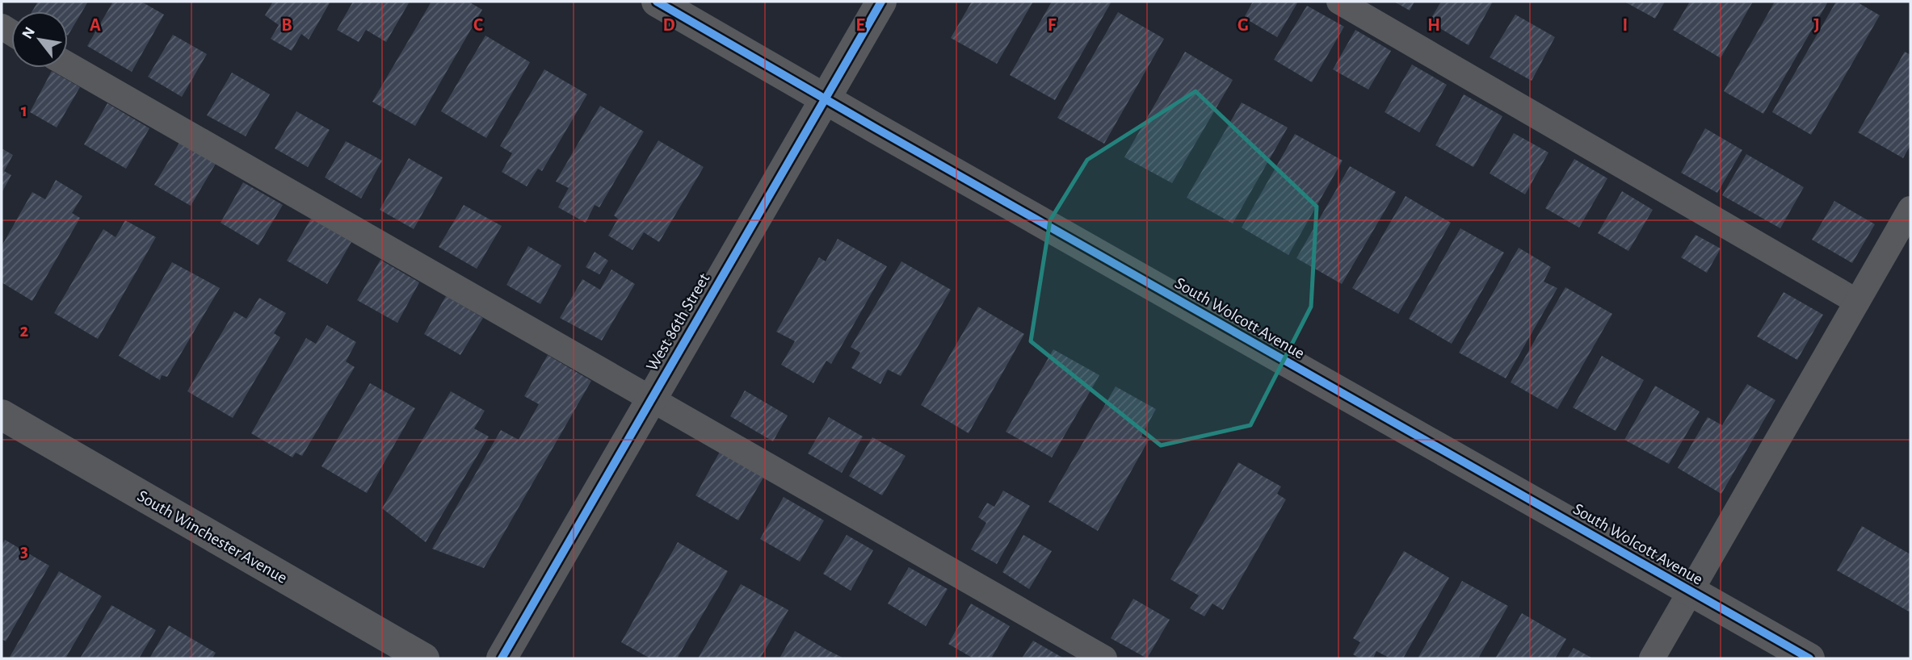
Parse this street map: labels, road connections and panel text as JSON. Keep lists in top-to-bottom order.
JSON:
{
  "streets": {
    "street": ["South Wolcott Avenue", "West 86th Street", "South Winchester Avenue"]
  },
  "crossings": [
    ["South Wolcott Avenue", "West 86th Street"]
  ],
  "north": "top left",
  "grid": {
    "columns": [
      "A",
      "B",
      "C",
      "D",
      "E",
      "F",
      "G",
      "H",
      "I",
      "J"
    ],
    "rows": ["1", "2", "3"]
  }
}
